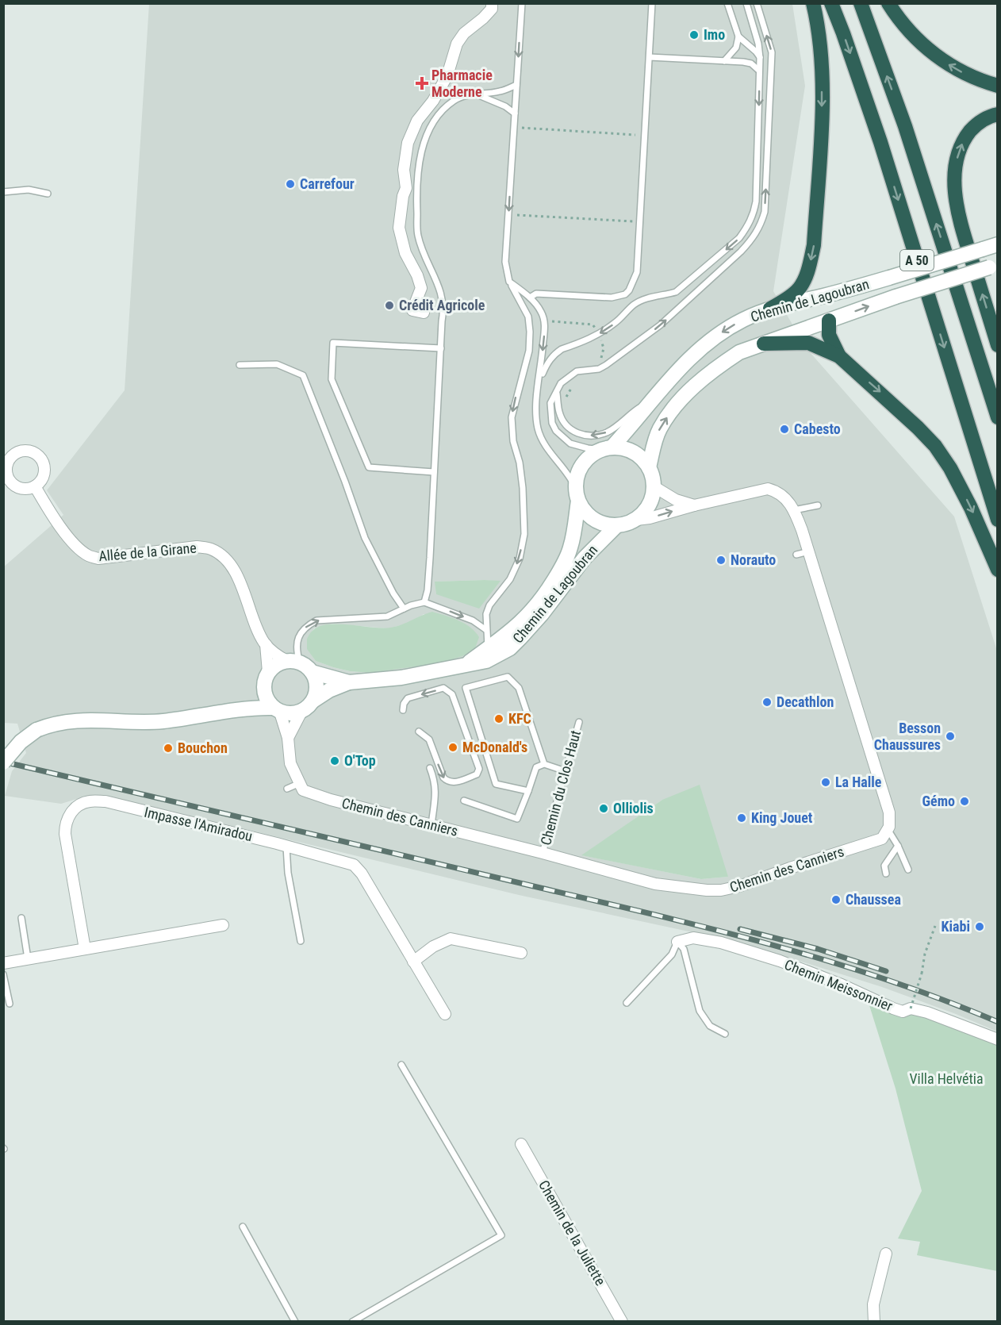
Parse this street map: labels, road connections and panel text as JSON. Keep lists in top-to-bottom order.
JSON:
{
  "streets": {
    "highway": ["A 50"],
    "main road": ["Chemin de Lagoubran"],
    "street": [
      "Allée de la Girane",
      "Chemin des Canniers",
      "Impasse l'Amiradou",
      "Chemin Meissonnier",
      "Chemin de la Juliette"
    ],
    "lane": ["Chemin du Clos Haut"]
  },
  "crossings": [
    ["Chemin de Lagoubran", "Allée de la Girane"],
    ["Chemin de Lagoubran", "Chemin des Canniers"],
    ["Allée de la Girane", "Chemin des Canniers"],
    ["Chemin du Clos Haut", "Chemin des Canniers"]
  ],
  "parks": ["Villa Helvétia"],
  "places": {
    "other": [
      "Imo",
      "Carrefour",
      "Crédit Agricole",
      "Cabesto",
      "Norauto",
      "Decathlon",
      "KFC",
      "Besson Chaussures",
      "McDonald's",
      "Bouchon",
      "O'Top",
      "La Halle",
      "Gémo",
      "Olliolis",
      "King Jouet",
      "Chaussea",
      "Kiabi"
    ],
    "health": ["Pharmacie Moderne"]
  }
}
